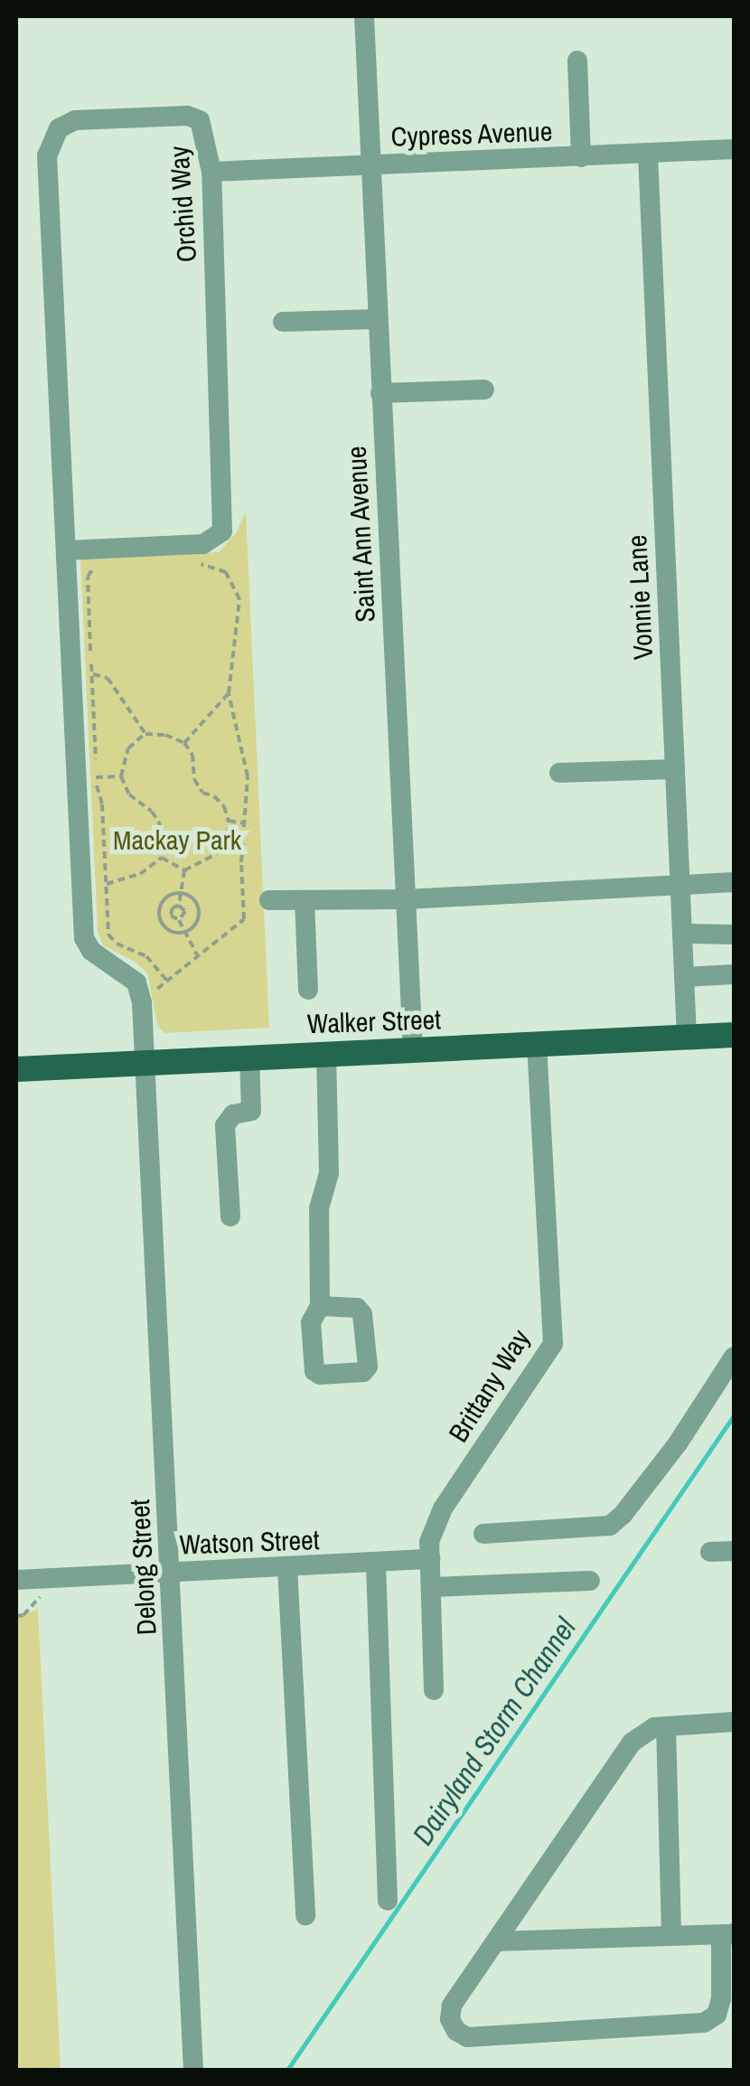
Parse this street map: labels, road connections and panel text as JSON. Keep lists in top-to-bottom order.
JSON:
{
  "streets": {
    "main road": ["Walker Street"],
    "street": [
      "Cypress Avenue",
      "Orchid Way",
      "Saint Ann Avenue",
      "Vonnie Lane",
      "Brittany Way",
      "Watson Street",
      "Delong Street"
    ]
  },
  "crossings": [
    ["Cypress Avenue", "Orchid Way"],
    ["Cypress Avenue", "Saint Ann Avenue"],
    ["Cypress Avenue", "Vonnie Lane"],
    ["Orchid Way", "Walker Street"],
    ["Orchid Way", "Delong Street"],
    ["Saint Ann Avenue", "Walker Street"],
    ["Vonnie Lane", "Walker Street"],
    ["Walker Street", "Brittany Way"],
    ["Walker Street", "Delong Street"],
    ["Brittany Way", "Watson Street"],
    ["Watson Street", "Delong Street"]
  ],
  "water": ["Dairyland Storm Channel"],
  "parks": ["Mackay Park"]
}
